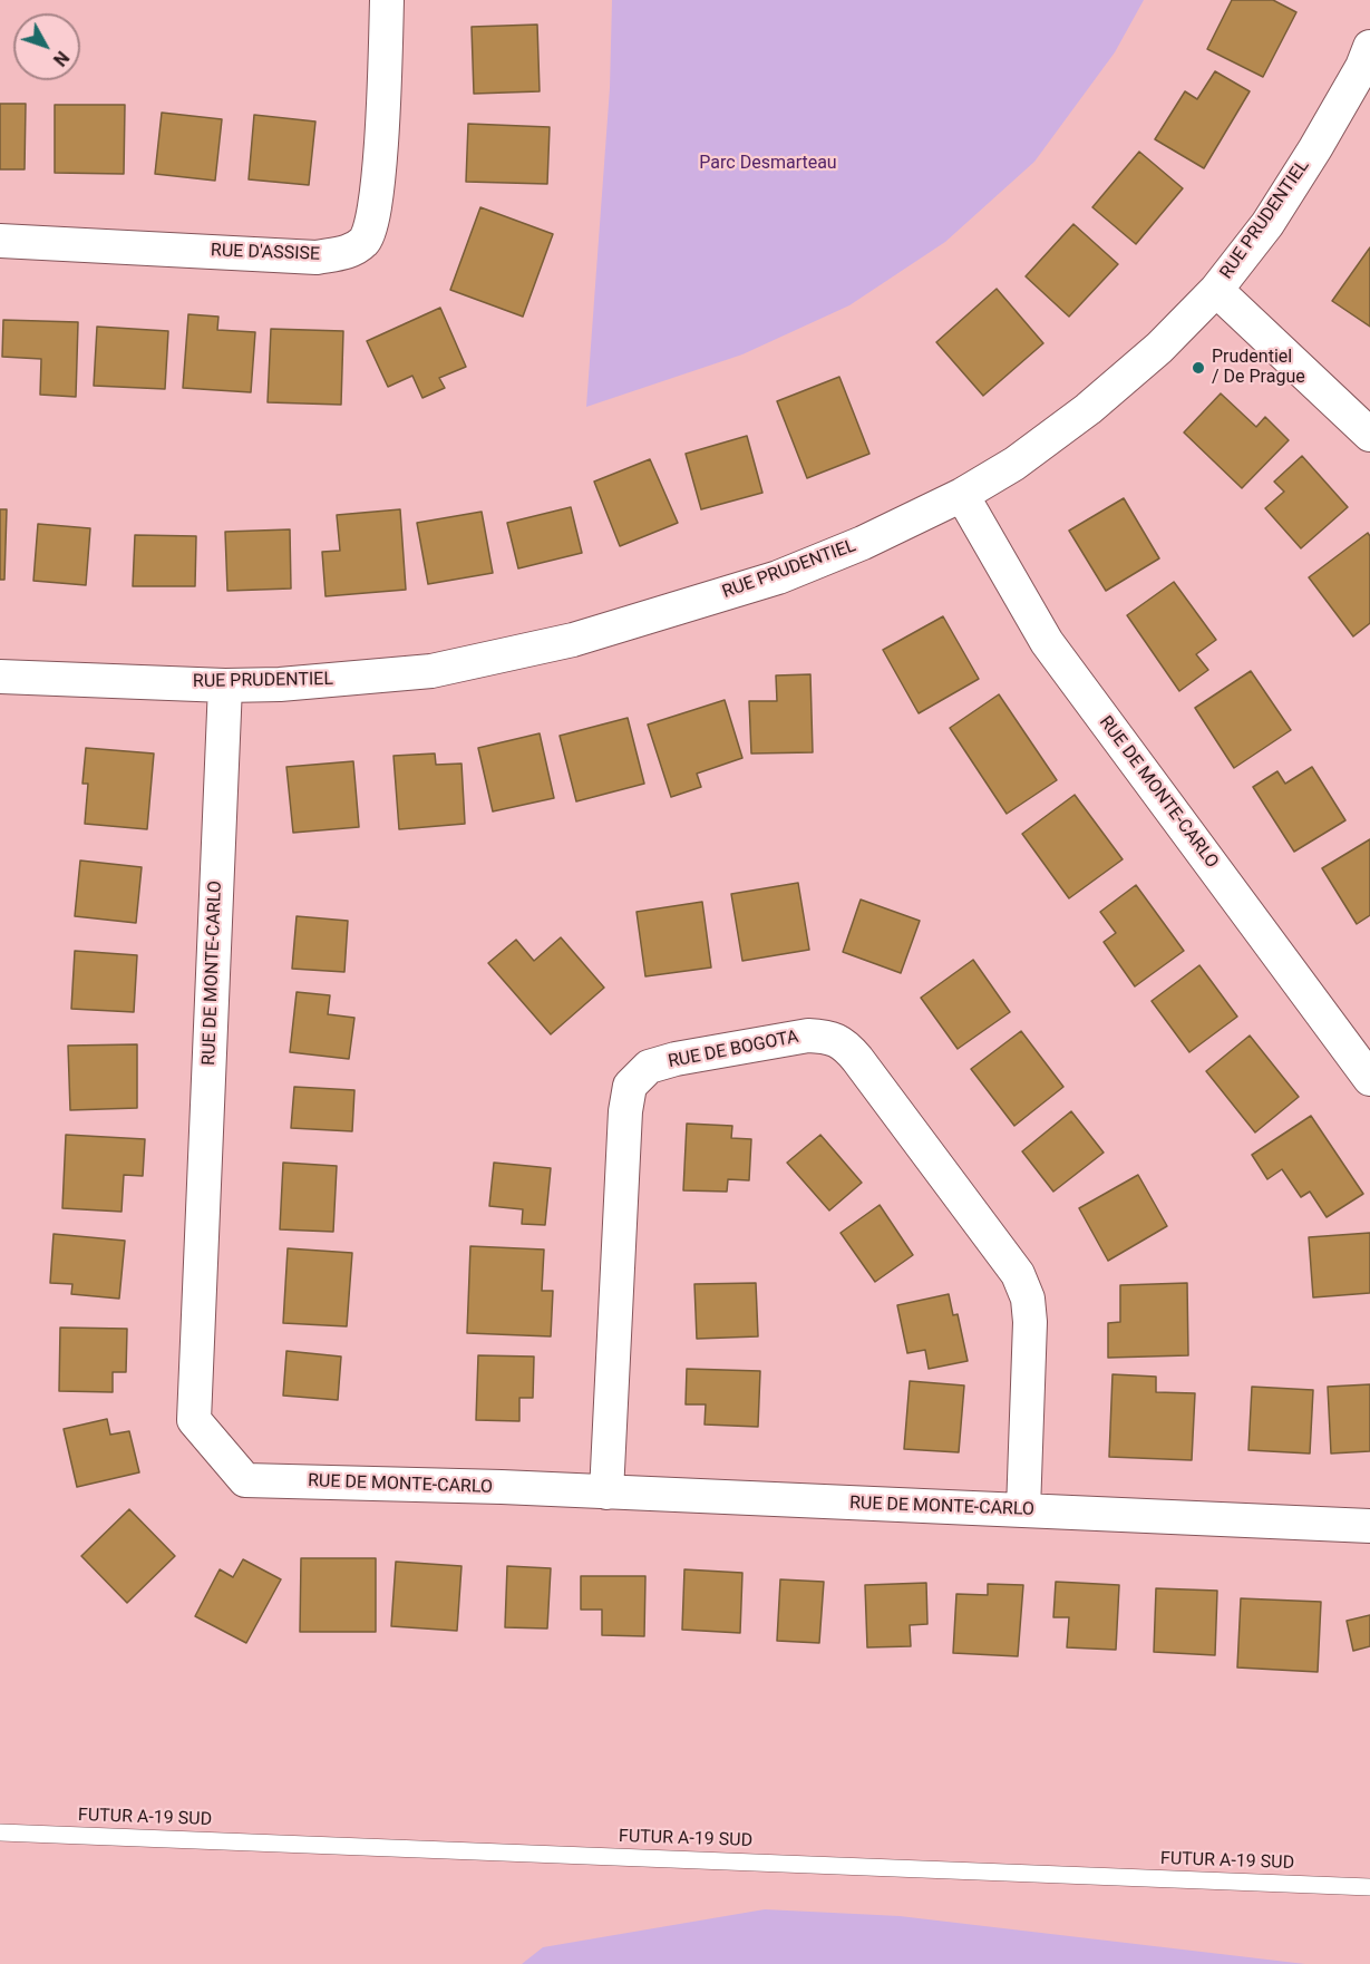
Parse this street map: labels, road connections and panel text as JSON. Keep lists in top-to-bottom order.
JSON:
{
  "streets": {
    "street": [
      "RUE PRUDENTIEL",
      "RUE D'ASSISE",
      "RUE DE MONTE-CARLO",
      "RUE DE BOGOTA"
    ],
    "lane": ["FUTUR A-19 SUD"]
  },
  "crossings": [
    ["RUE PRUDENTIEL", "RUE DE MONTE-CARLO"],
    ["RUE DE MONTE-CARLO", "RUE DE BOGOTA"]
  ],
  "parks": ["Parc Desmarteau"],
  "places": ["Prudentiel / De Prague"],
  "north": "bottom right"
}
